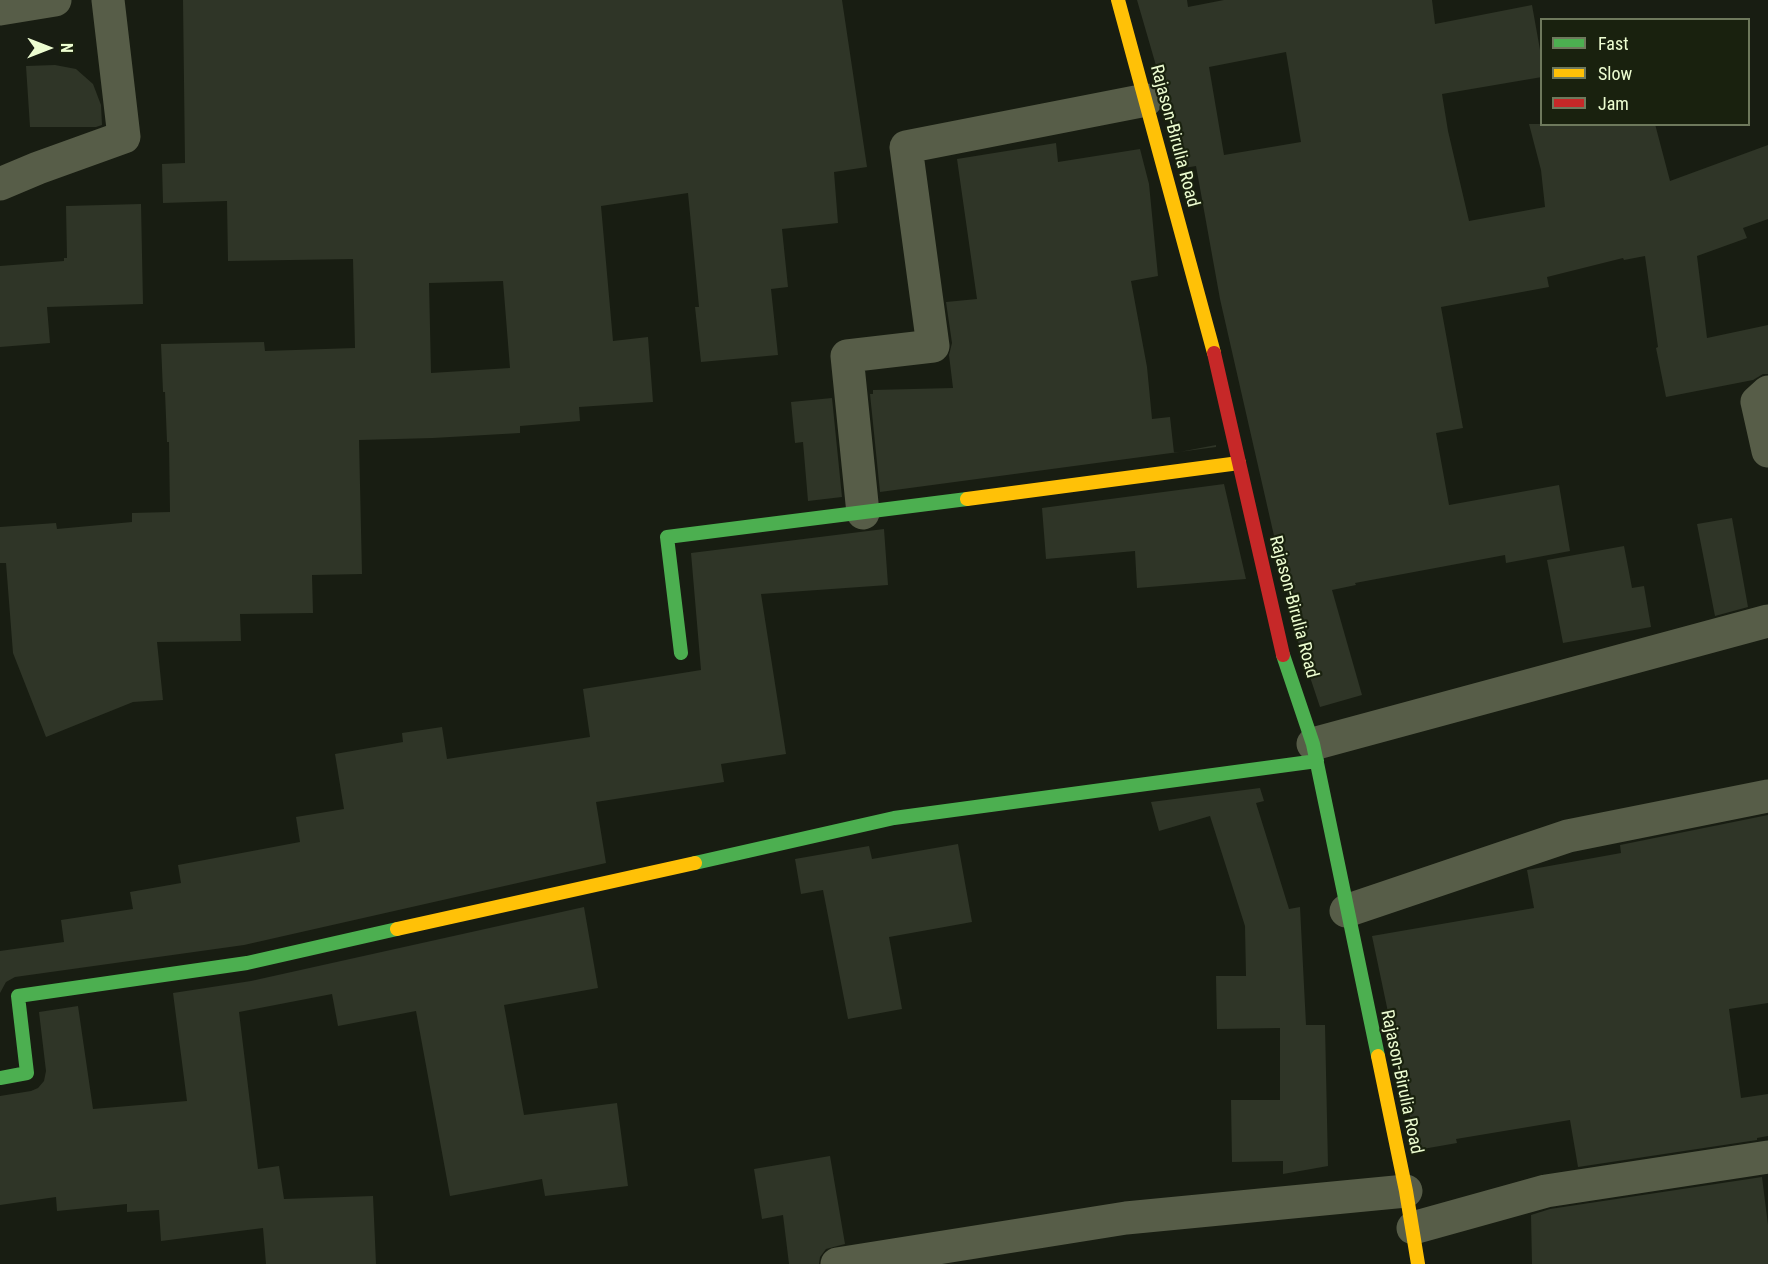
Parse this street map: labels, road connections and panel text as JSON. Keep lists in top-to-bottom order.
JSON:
{
  "streets": {
    "street": ["Rajason-Birulia Road"]
  },
  "legend": ["Fast", "Slow", "Jam"],
  "north": "right"
}
